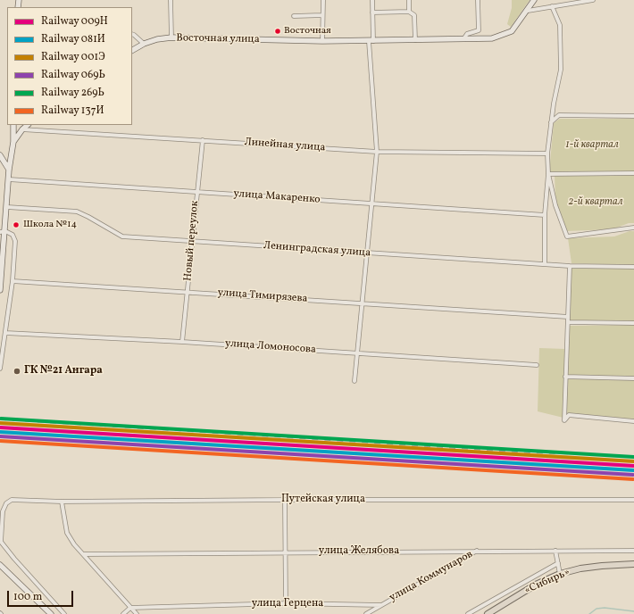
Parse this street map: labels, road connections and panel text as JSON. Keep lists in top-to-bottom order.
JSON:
{
  "streets": {
    "main road": ["«Сибирь»"],
    "street": [
      "Восточная улица",
      "Линейная улица",
      "улица Макаренко",
      "Новый переулок",
      "Ленинградская улица",
      "улица Тимирязева",
      "улица Ломоносова",
      "Путейская улица",
      "улица Желябова",
      "улица Коммунаров",
      "улица Герцена"
    ]
  },
  "crossings": [
    ["Линейная улица", "Новый переулок"],
    ["улица Макаренко", "Новый переулок"],
    ["Новый переулок", "Ленинградская улица"],
    ["Новый переулок", "улица Тимирязева"],
    ["Новый переулок", "улица Ломоносова"],
    ["улица Желябова", "улица Коммунаров"],
    ["улица Коммунаров", "улица Герцена"]
  ],
  "parks": ["1-й квартал", "2-й квартал"],
  "places": ["Восточная", "Школа №14", "ГК №21 Ангара"],
  "lines": [
    "rail line 269Ь",
    "rail line 001Э",
    "rail line 009Н",
    "rail line 081И",
    "rail line 069Ь",
    "rail line 137И"
  ],
  "legend": [
    "Railway 009Н",
    "Railway 081И",
    "Railway 001Э",
    "Railway 069Ь",
    "Railway 269Ь",
    "Railway 137И"
  ],
  "scale_bar": "100 m"
}
